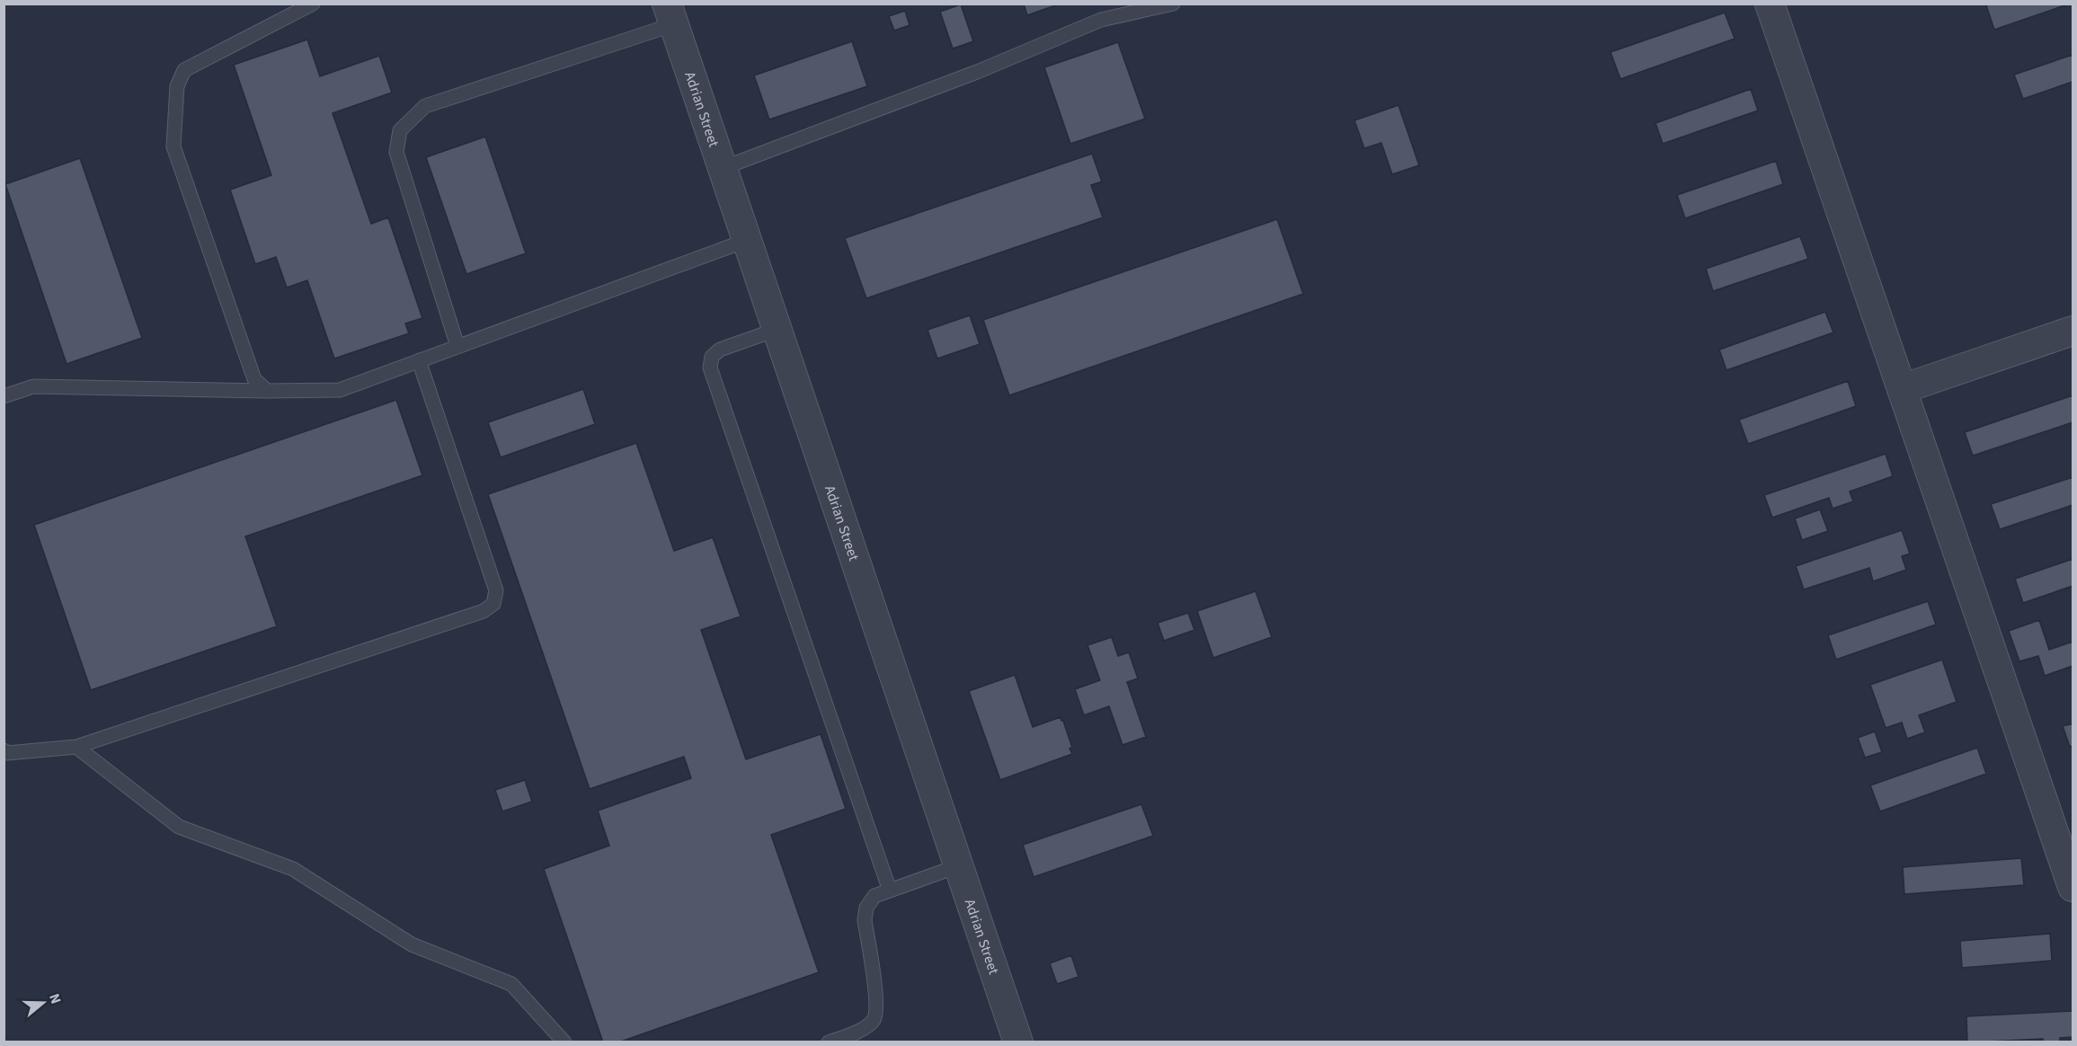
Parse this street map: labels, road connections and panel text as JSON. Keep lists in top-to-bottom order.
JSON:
{
  "streets": {
    "street": ["Adrian Street"]
  },
  "north": "right"
}
